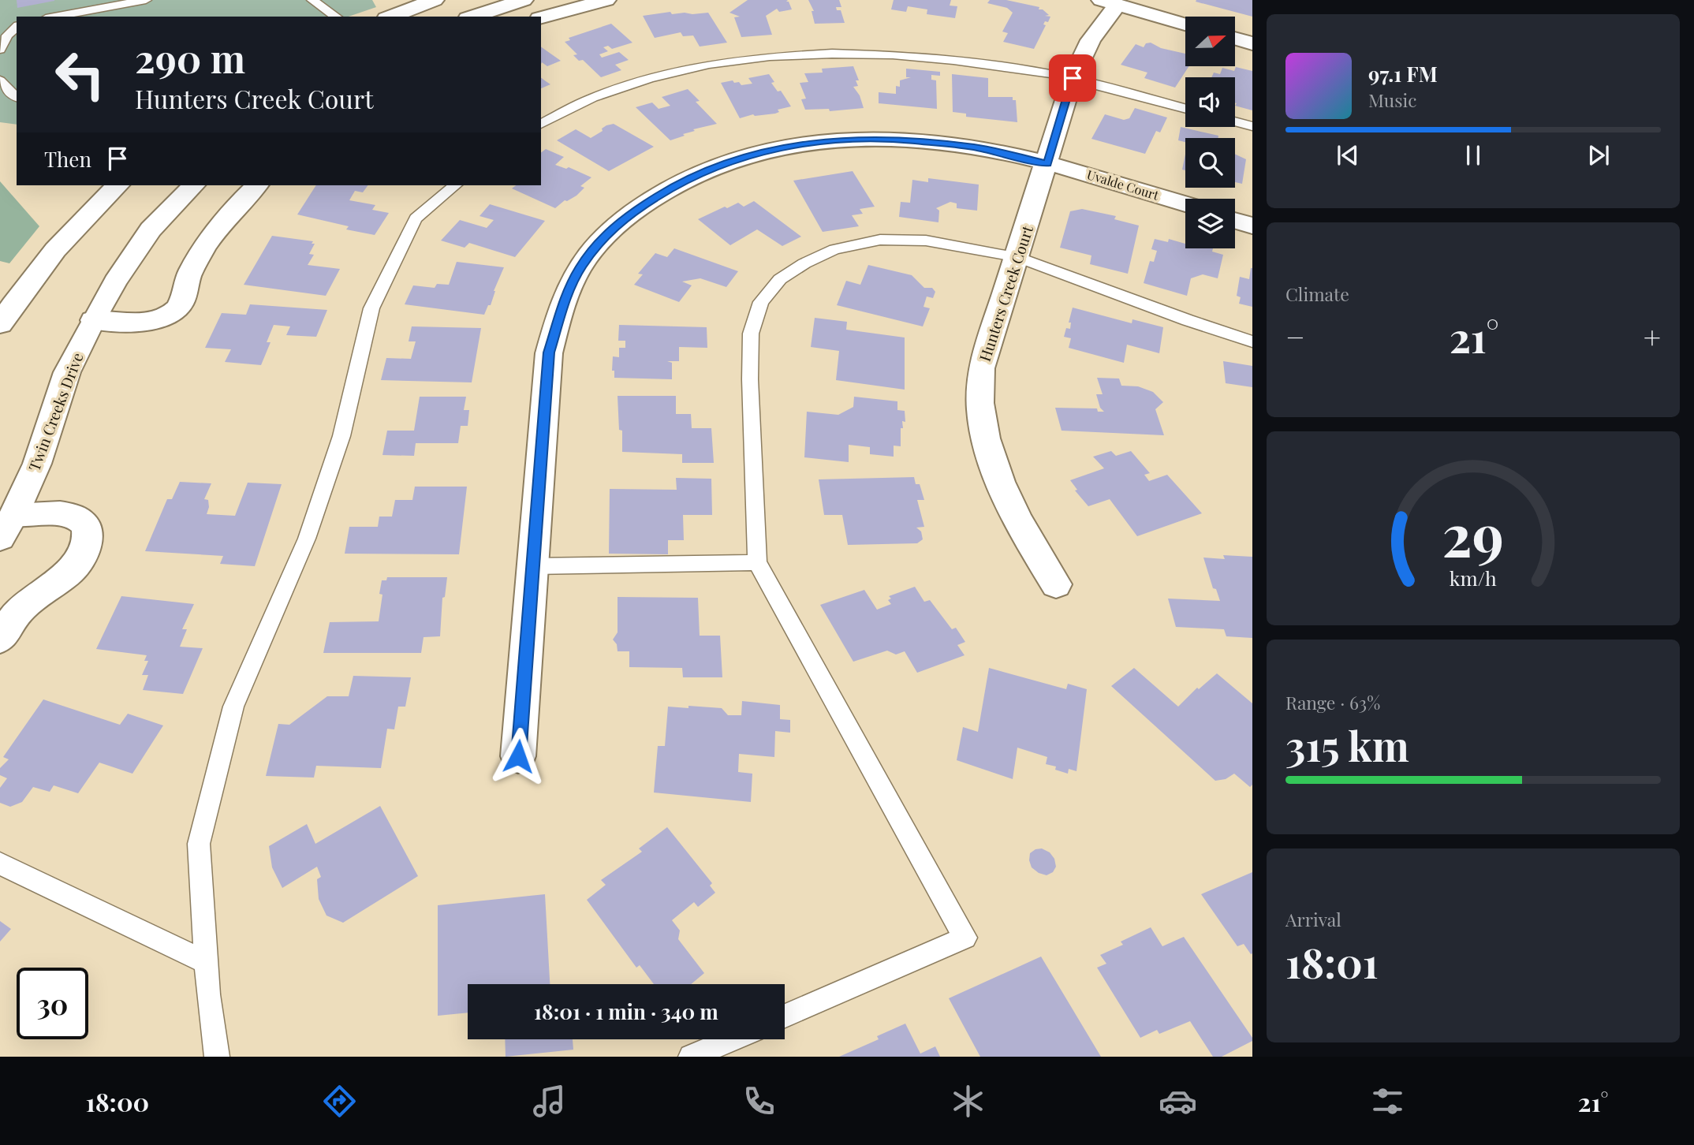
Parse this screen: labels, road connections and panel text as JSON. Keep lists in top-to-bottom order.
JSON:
{
  "streets": {
    "street": ["Uvalde Court", "Hunters Creek Court", "Twin Creeks Drive"]
  },
  "crossings": [
    ["Uvalde Court", "Hunters Creek Court"]
  ],
  "north": "right",
  "page": {
    "turn": ["290 m", "Hunters Creek Court"],
    "song": ["97.1 FM", "Music"],
    "then": "Then",
    "tile": [
      "Climate",
      ["Range · 63%", "315 km"],
      ["Arrival", "18:01"]
    ],
    "heat": ["−", "21°", "+"],
    "limit": "30",
    "trip": "18:01 · 1 min · 340 m",
    "tabs": ["18:00", "21°"],
    "gauge": ["29", "km/h"]
  }
}
